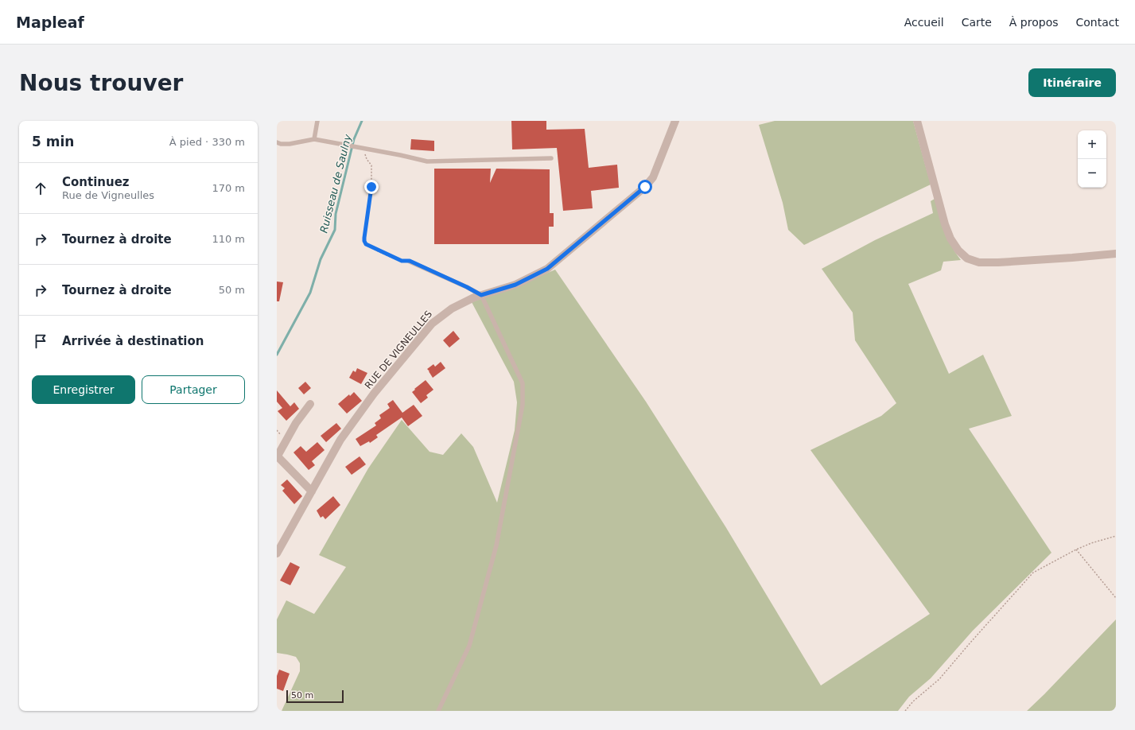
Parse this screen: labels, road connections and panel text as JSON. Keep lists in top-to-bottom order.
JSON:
{
  "streets": {
    "street": ["RUE DE VIGNEULLES"]
  },
  "water": ["Ruisseau de Saulny"],
  "scale_bar": "50 m",
  "page": {
    "header": "Mapleaf",
    "nav": [
      "Accueil",
      "Carte",
      "À propos",
      "Contact"
    ],
    "buttons": [
      "Itinéraire",
      ["Enregistrer", "Partager"]
    ],
    "title": "Nous trouver",
    "heading": ["5 min", "À pied · 330 m"],
    "map_buttons": ["+", "−"],
    "list": [
      ["Continuez", "Rue de Vigneulles", "170 m"],
      ["Tournez à droite", "110 m"],
      ["Tournez à droite", "50 m"],
      "Arrivée à destination"
    ],
    "scale": "50 m"
  }
}
